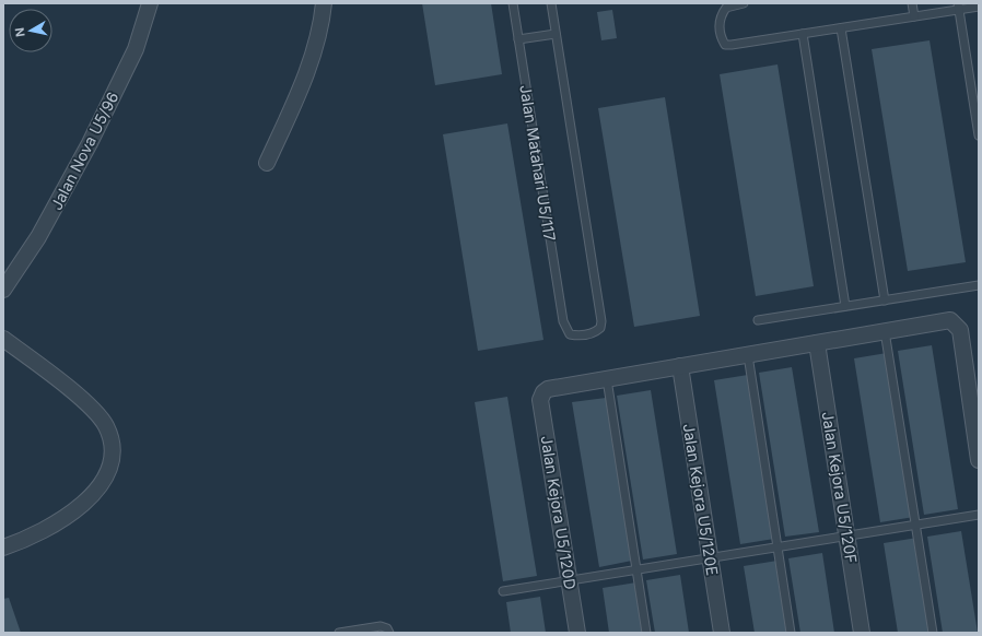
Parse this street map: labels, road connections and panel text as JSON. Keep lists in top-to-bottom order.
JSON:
{
  "streets": {
    "street": [
      "Jalan Nova U5/96",
      "Jalan Kejora U5/120F",
      "Jalan Kejora U5/120E",
      "Jalan Kejora U5/120D"
    ],
    "lane": ["Jalan Matahari U5/117"]
  },
  "north": "left"
}
